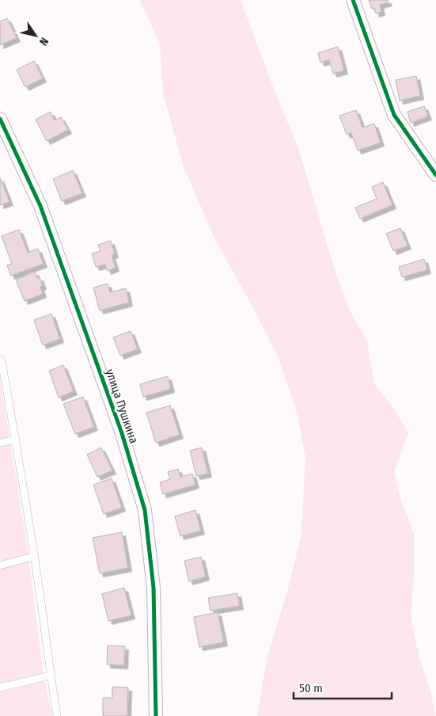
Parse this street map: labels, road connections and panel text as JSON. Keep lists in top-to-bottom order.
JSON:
{
  "streets": {
    "street": ["улица Пушкина"]
  },
  "scale_bar": "50 m",
  "north": "bottom right"
}
